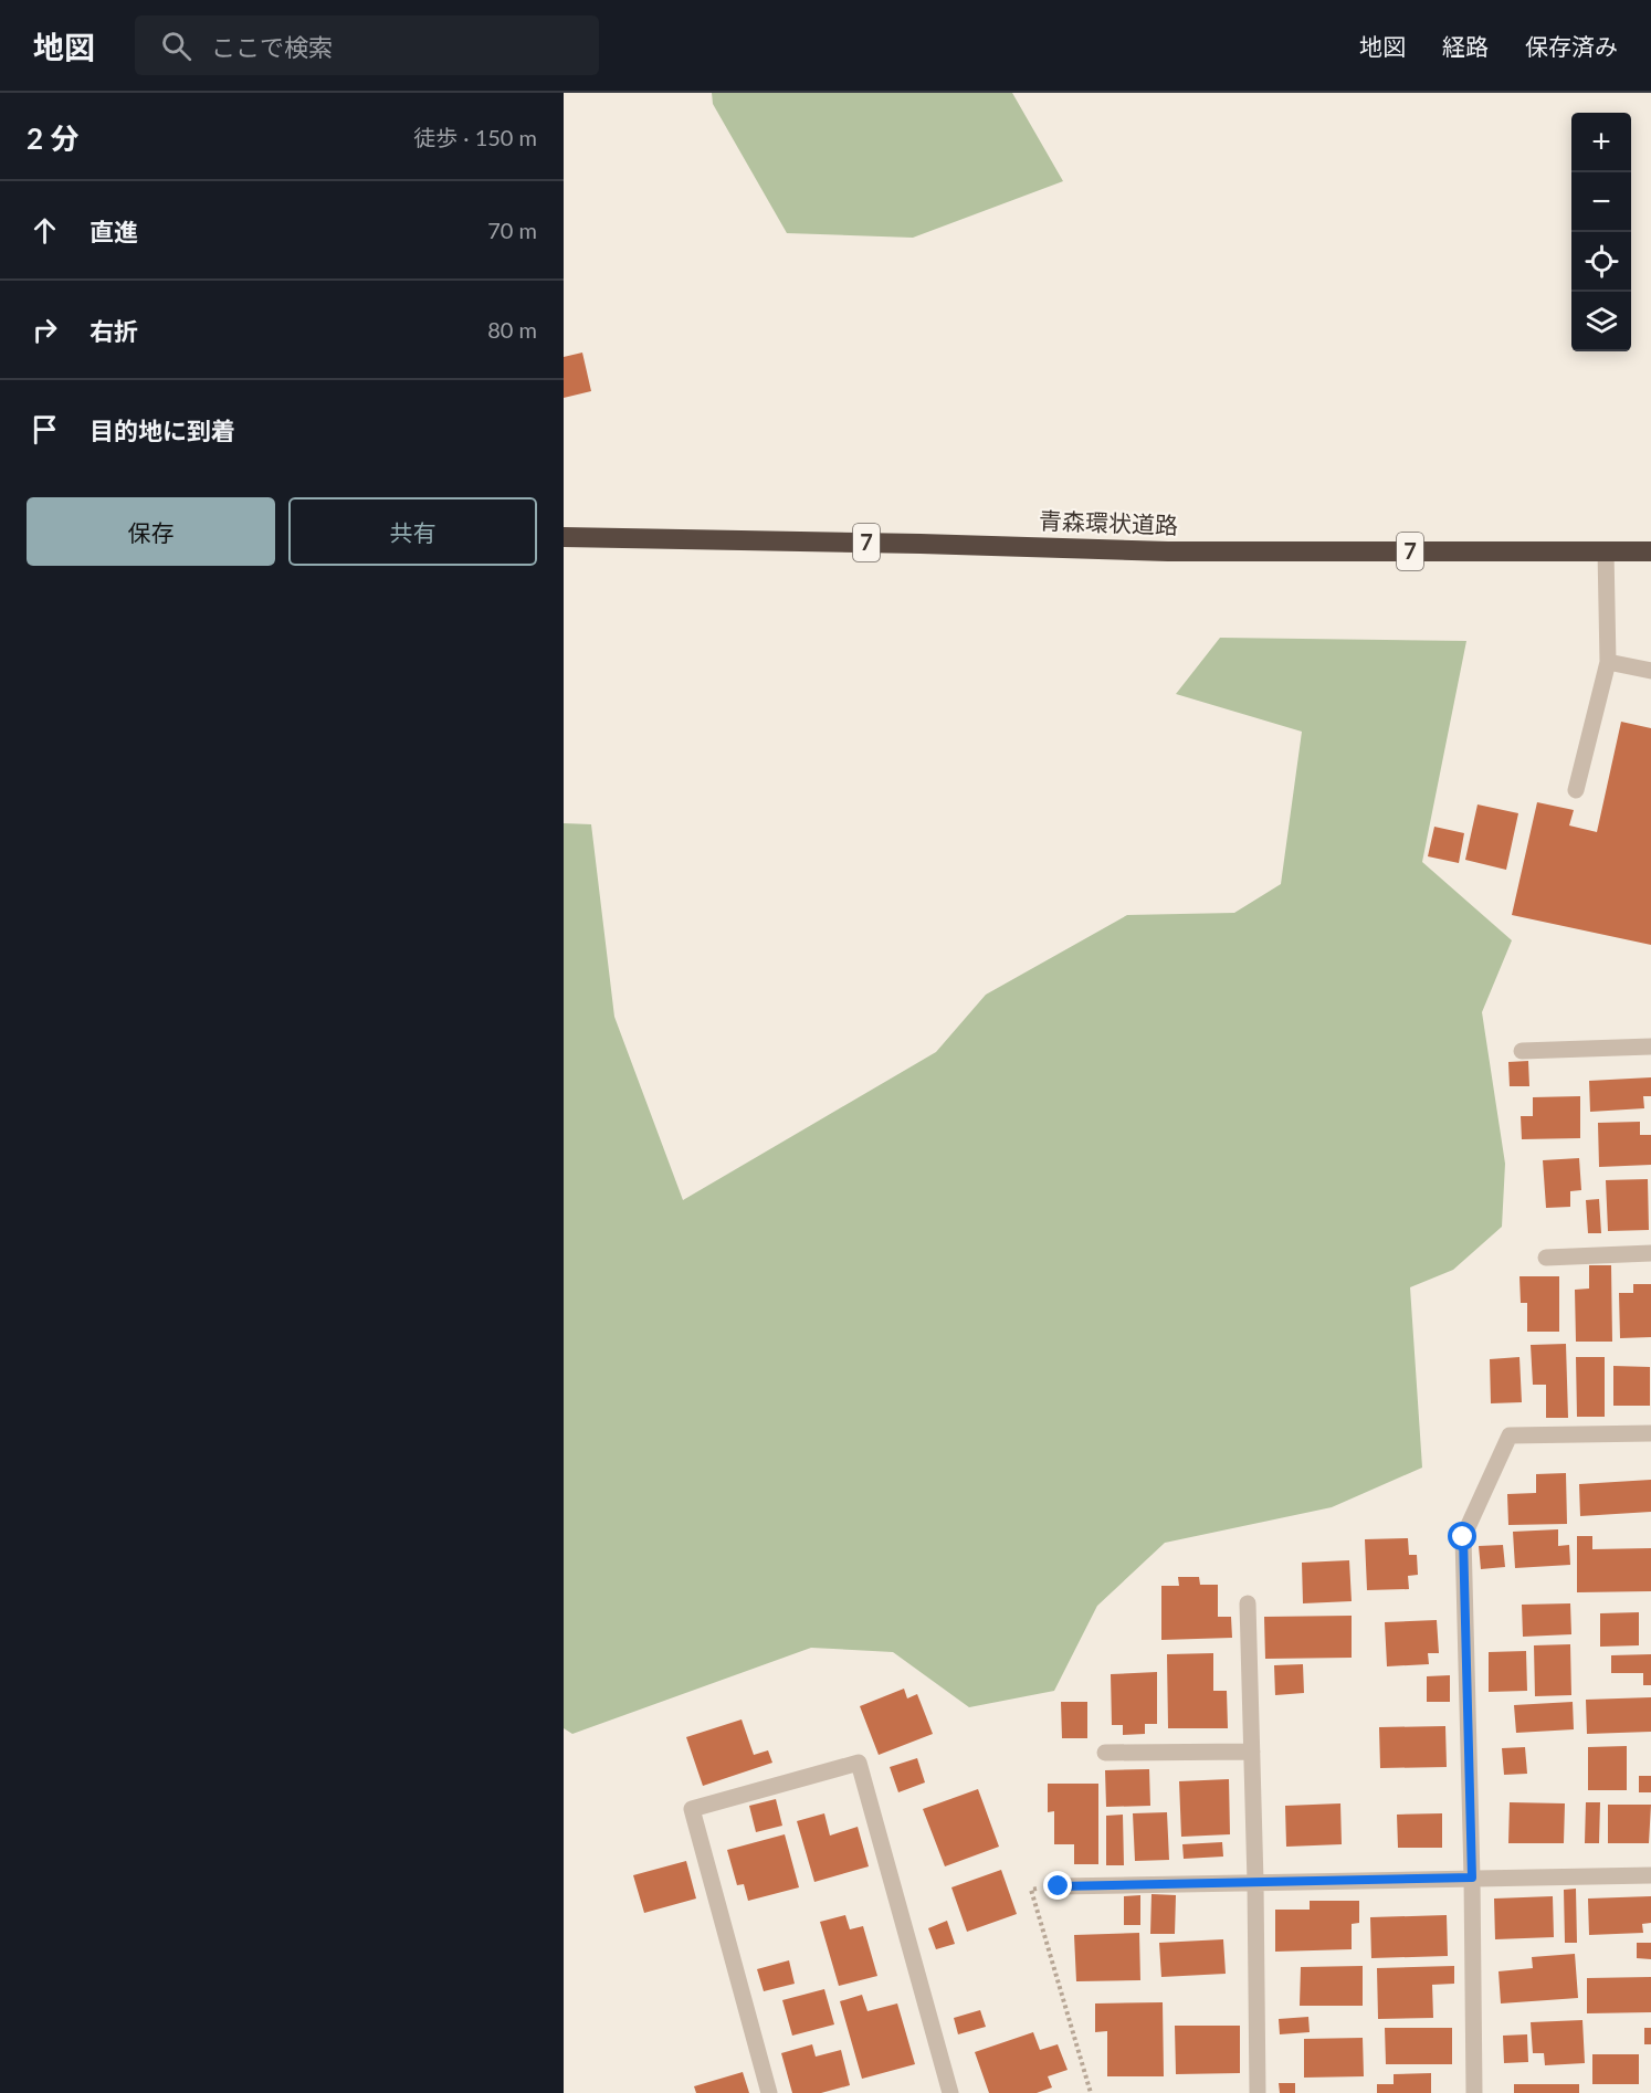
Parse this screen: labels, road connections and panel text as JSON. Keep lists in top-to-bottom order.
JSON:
{
  "streets": {
    "highway": ["青森環状道路", "7"]
  },
  "page": {
    "header": "地図",
    "search": "ここで検索",
    "nav": ["地図", "経路", "保存済み"],
    "heading": ["2 分", "徒歩 · 150 m"],
    "map_buttons": ["+", "−"],
    "list": [
      ["直進", "70 m"],
      ["右折", "80 m"],
      "目的地に到着"
    ],
    "buttons": ["保存", "共有"]
  }
}
